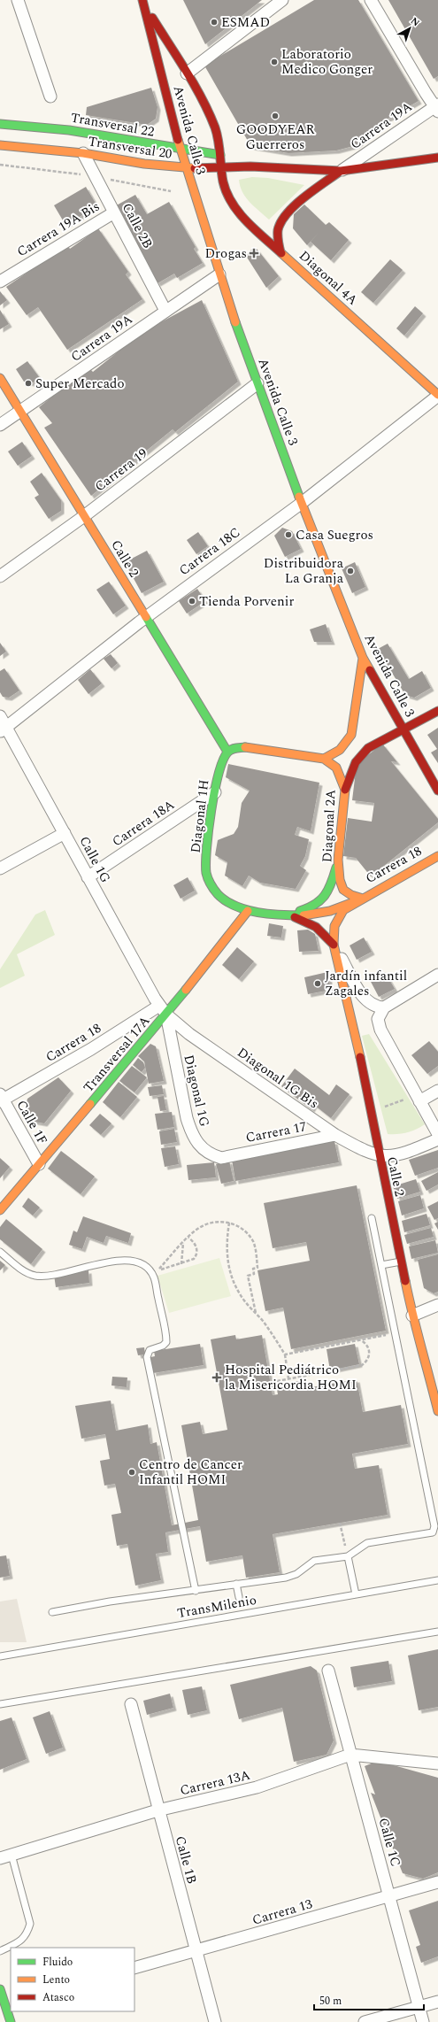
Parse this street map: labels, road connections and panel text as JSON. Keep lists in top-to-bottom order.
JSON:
{
  "streets": {
    "street": [
      "Transversal 22",
      "Carrera 19A",
      "Avenida Calle 3",
      "Transversal 20",
      "Calle 2B",
      "Carrera 19A Bis",
      "Diagonal 4A",
      "Carrera 19",
      "Carrera 18C",
      "Calle 2",
      "Diagonal 1H",
      "Carrera 18A",
      "Diagonal 2A",
      "Calle 1G",
      "Carrera 18",
      "Transversal 17A",
      "Diagonal 1G Bis",
      "Diagonal 1G",
      "Calle 1F",
      "Carrera 17",
      "Carrera 13A",
      "Calle 1C",
      "Calle 1B",
      "Carrera 13"
    ],
    "lane": ["TransMilenio"]
  },
  "crossings": [
    ["Transversal 22", "Avenida Calle 3"],
    ["Carrera 19A", "Avenida Calle 3"],
    ["Carrera 19A", "Transversal 20"],
    ["Carrera 19A", "Calle 2B"],
    ["Carrera 19A", "Calle 2"],
    ["Avenida Calle 3", "Transversal 20"],
    ["Avenida Calle 3", "Diagonal 4A"],
    ["Avenida Calle 3", "Carrera 19"],
    ["Avenida Calle 3", "Carrera 18C"],
    ["Transversal 20", "Calle 2B"],
    ["Transversal 20", "Diagonal 4A"],
    ["Calle 2B", "Carrera 19A Bis"],
    ["Diagonal 4A", "Carrera 18C"],
    ["Carrera 19", "Calle 2"],
    ["Carrera 18C", "Calle 2"],
    ["Carrera 18C", "Calle 1G"],
    ["Calle 2", "Diagonal 1H"],
    ["Calle 2", "Carrera 18"],
    ["Calle 2", "Diagonal 1G Bis"],
    ["Diagonal 1H", "Carrera 18A"],
    ["Diagonal 1H", "Carrera 18"],
    ["Carrera 18A", "Calle 1G"],
    ["Diagonal 2A", "Carrera 18"],
    ["Calle 1G", "Carrera 18"],
    ["Calle 1G", "Transversal 17A"],
    ["Calle 1G", "Diagonal 1G Bis"],
    ["Calle 1G", "Diagonal 1G"],
    ["Carrera 18", "Transversal 17A"],
    ["Carrera 18", "Diagonal 1G Bis"],
    ["Carrera 18", "Diagonal 1G"],
    ["Carrera 18", "Calle 1F"],
    ["Transversal 17A", "Diagonal 1G Bis"],
    ["Transversal 17A", "Diagonal 1G"],
    ["Transversal 17A", "Calle 1F"],
    ["Diagonal 1G Bis", "Diagonal 1G"],
    ["Diagonal 1G Bis", "Carrera 17"],
    ["Diagonal 1G", "Carrera 17"],
    ["Carrera 13A", "Calle 1C"],
    ["Carrera 13A", "Calle 1B"],
    ["Calle 1C", "Carrera 13"],
    ["Calle 1B", "Carrera 13"]
  ],
  "places": {
    "other": [
      "ESMAD",
      "Laboratorio Medico Gonger",
      "GOODYEAR Guerreros",
      "Super Mercado",
      "Casa Suegros",
      "Distribuidora La Granja",
      "Tienda Porvenir",
      "Jardín infantil Zagales",
      "Centro de Cancer Infantil HOMI"
    ],
    "health": ["Drogas", "Hospital Pediátrico la Misericordia HOMI"]
  },
  "legend": ["Fluido", "Lento", "Atasco"],
  "scale_bar": "50 m",
  "north": "top right"
}
